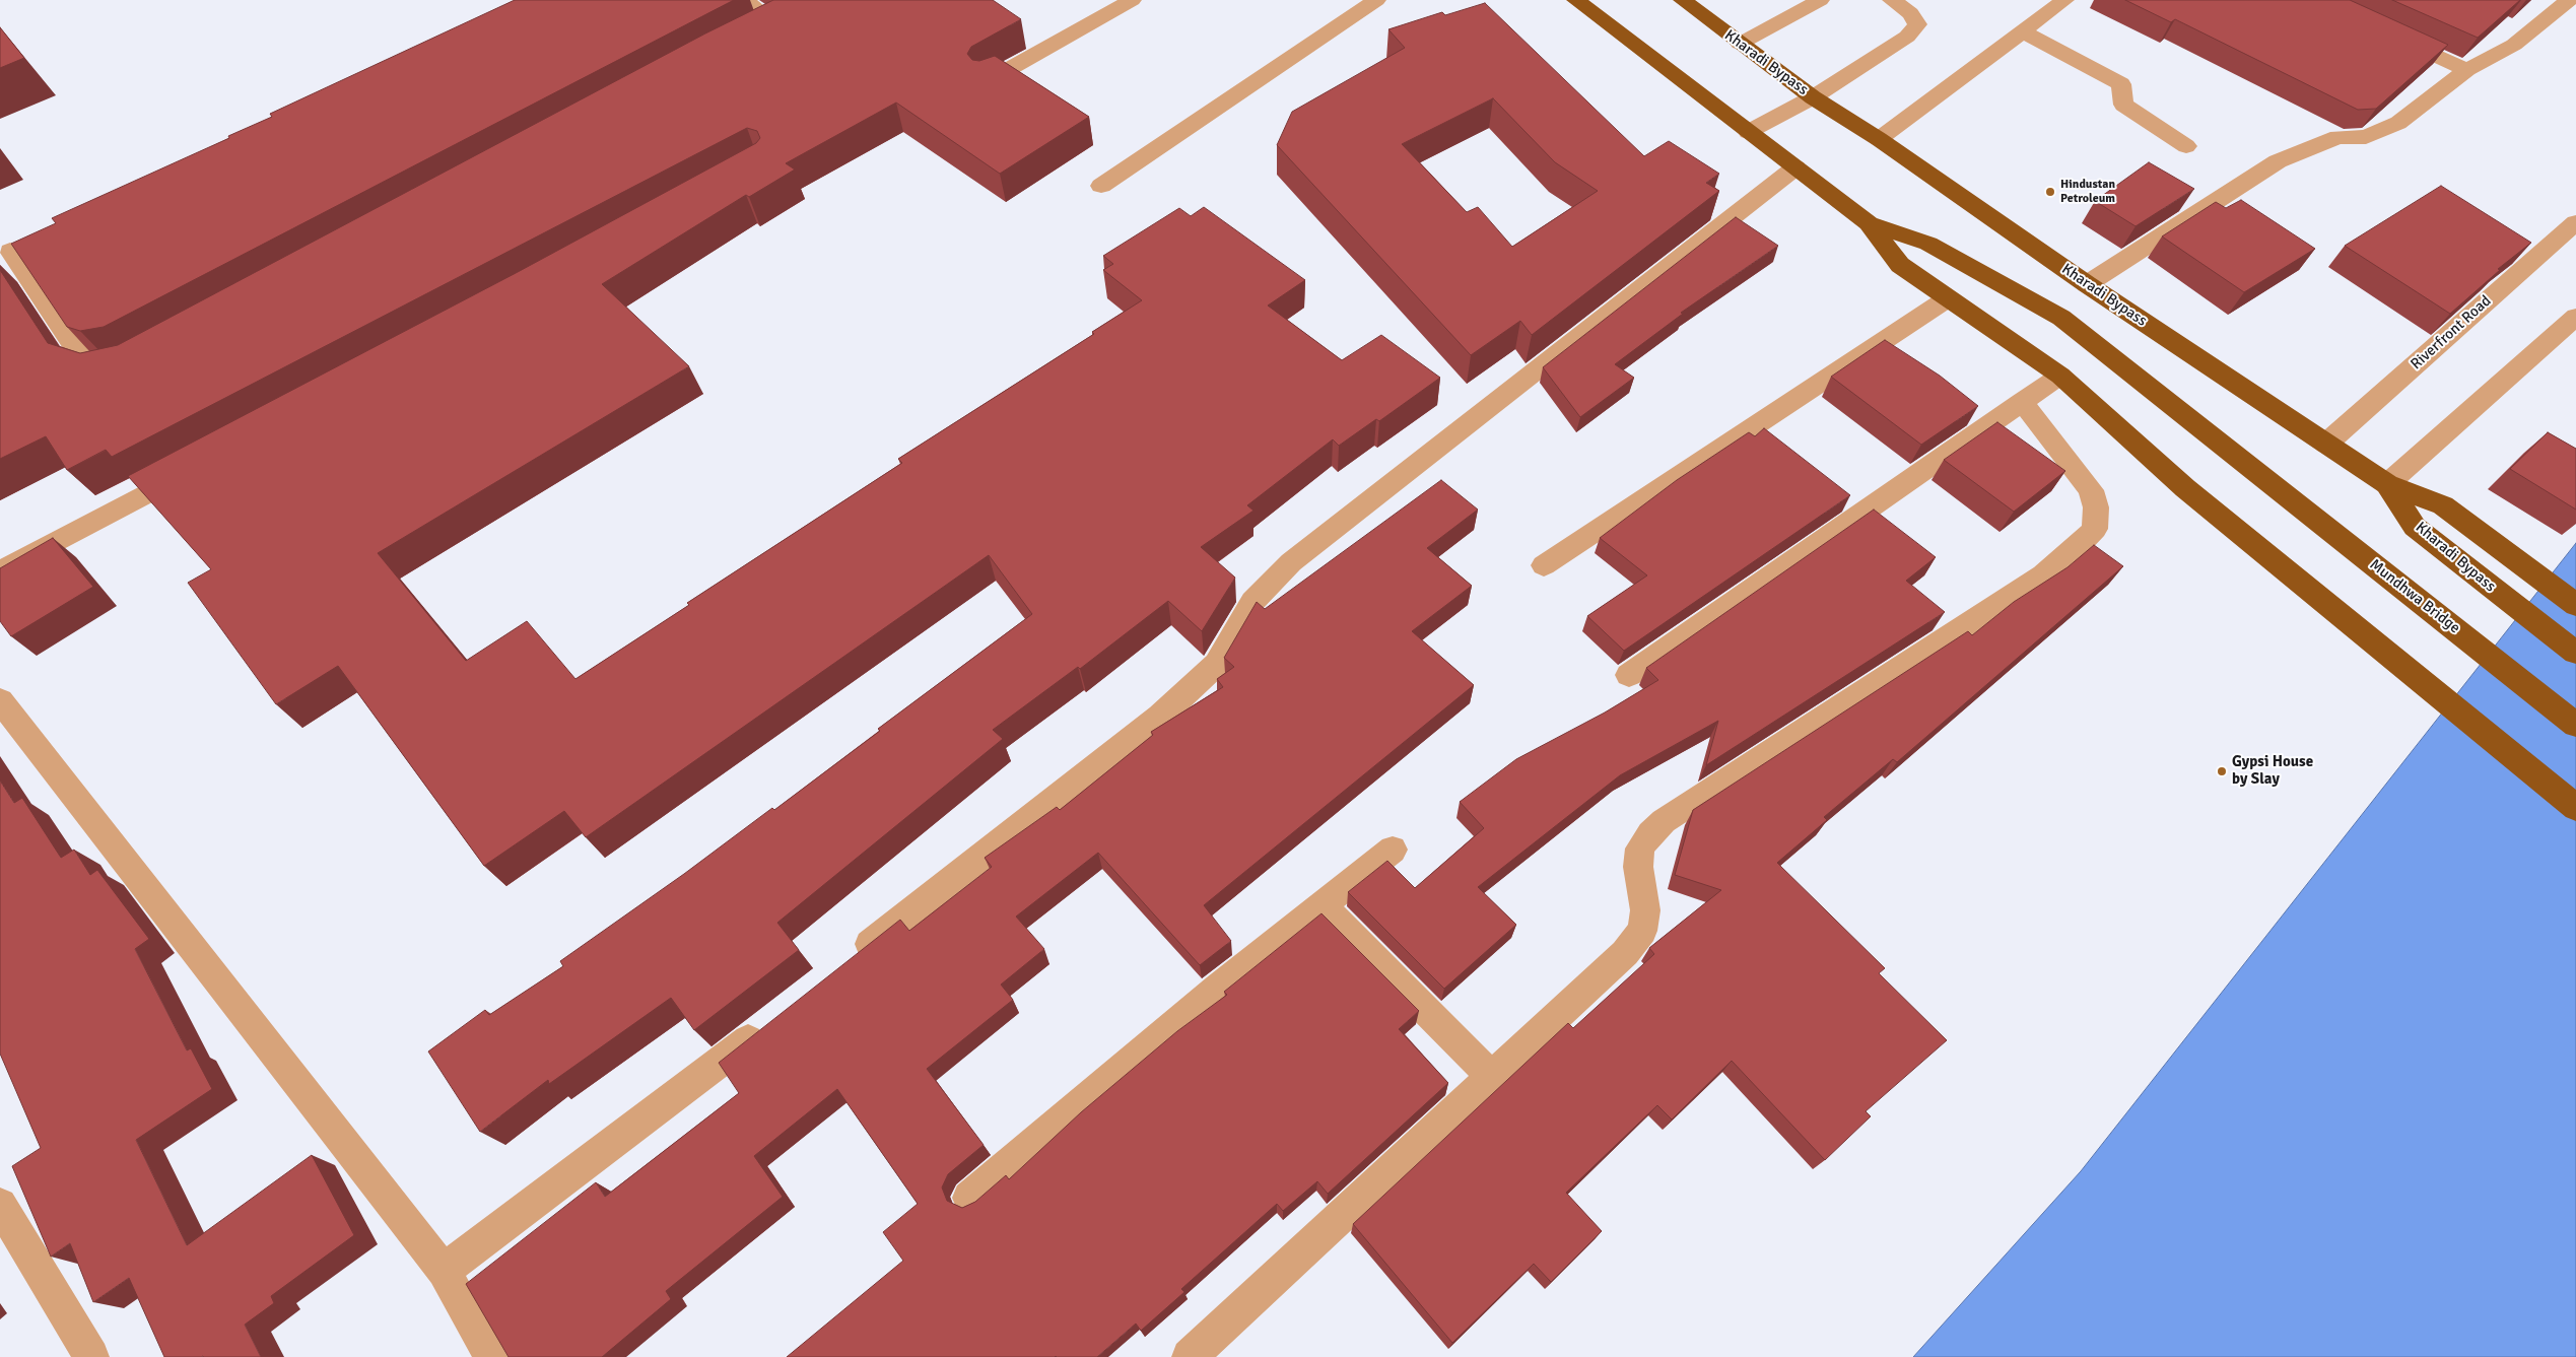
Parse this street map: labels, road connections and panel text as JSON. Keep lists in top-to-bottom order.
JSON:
{
  "streets": {
    "highway": ["Kharadi Bypass", "Mundhwa Bridge"],
    "street": ["Riverfront Road"]
  },
  "crossings": [
    ["Kharadi Bypass", "Riverfront Road"]
  ],
  "places": ["Hindustan Petroleum", "Gypsi House by Slay"]
}
